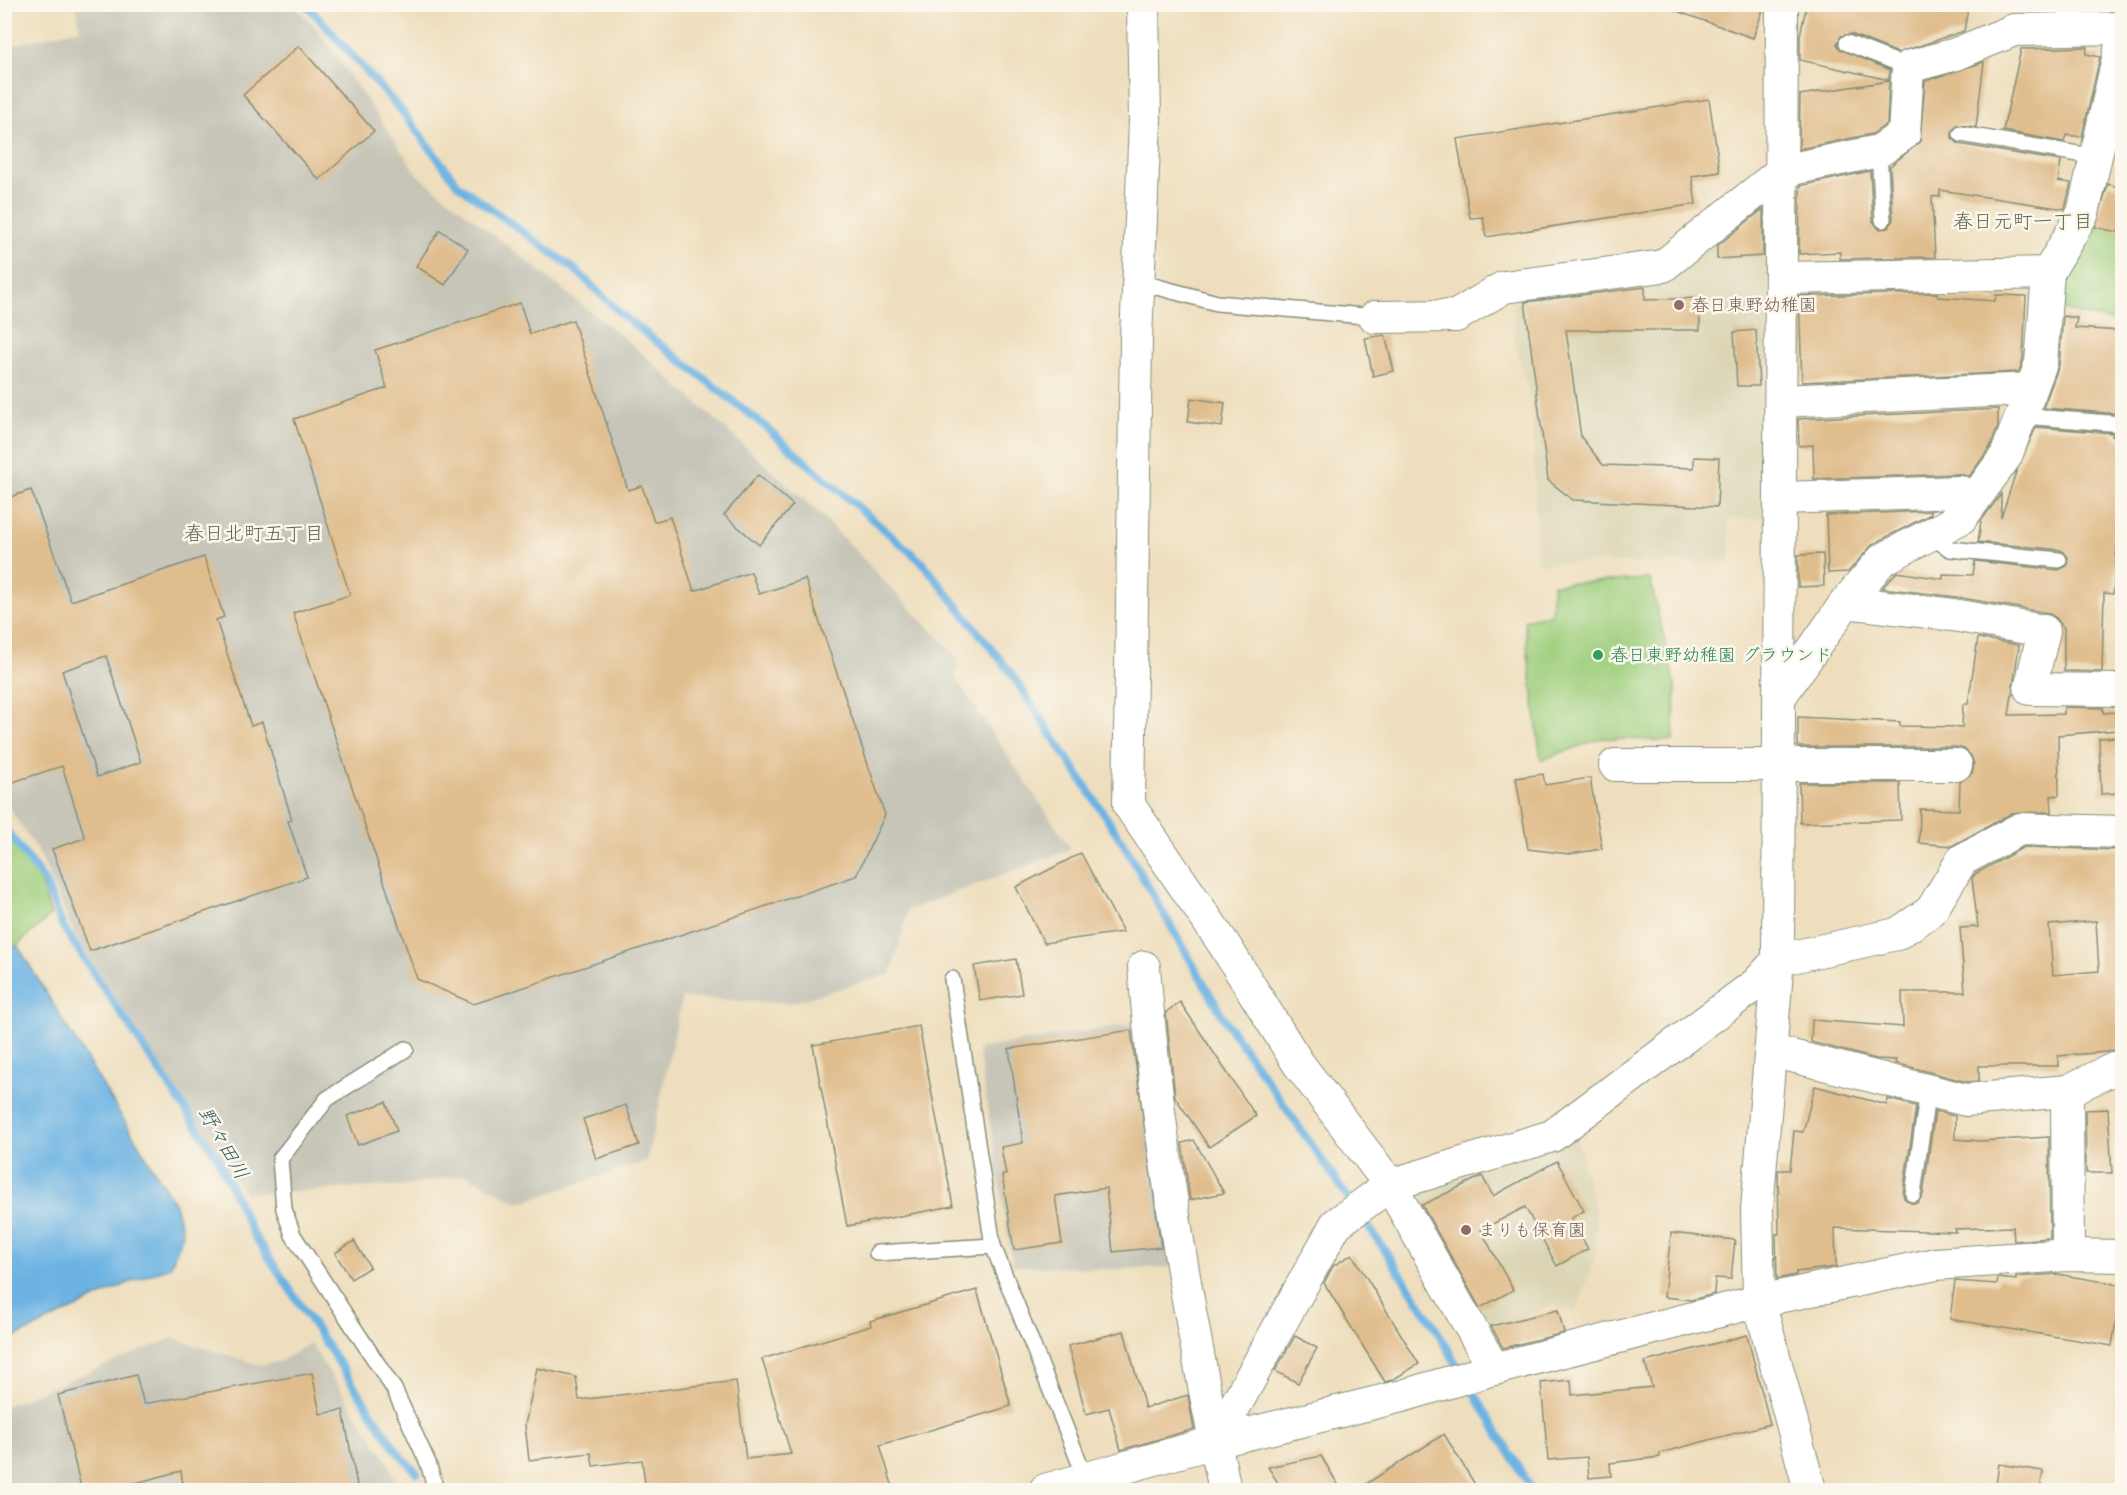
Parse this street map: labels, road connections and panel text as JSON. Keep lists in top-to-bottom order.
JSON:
{
  "districts": ["春日元町一丁目", "春日北町五丁目"],
  "water": ["野々田川"],
  "places": ["春日東野幼稚園", "春日東野幼稚園 グラウンド", "まりも保育園"]
}
